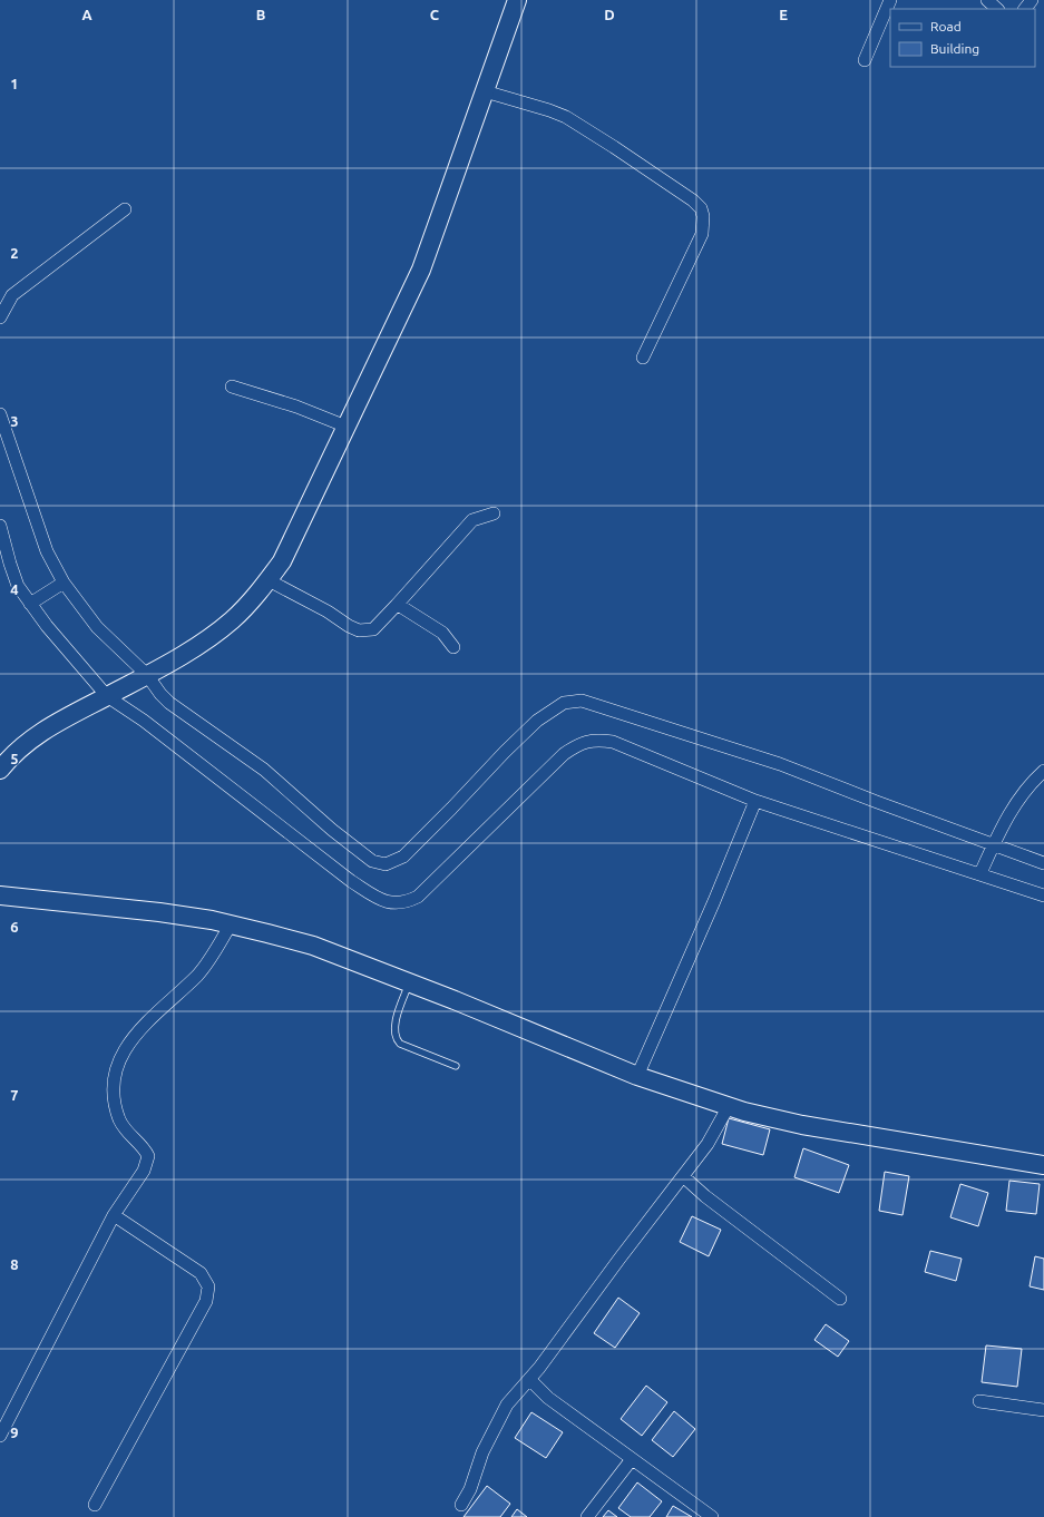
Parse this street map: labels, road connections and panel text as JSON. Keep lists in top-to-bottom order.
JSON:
{
  "legend": ["Road", "Building"],
  "grid": {
    "columns": [
      "A",
      "B",
      "C",
      "D",
      "E"
    ],
    "rows": [
      "1",
      "2",
      "3",
      "4",
      "5",
      "6",
      "7",
      "8",
      "9"
    ]
  }
}
